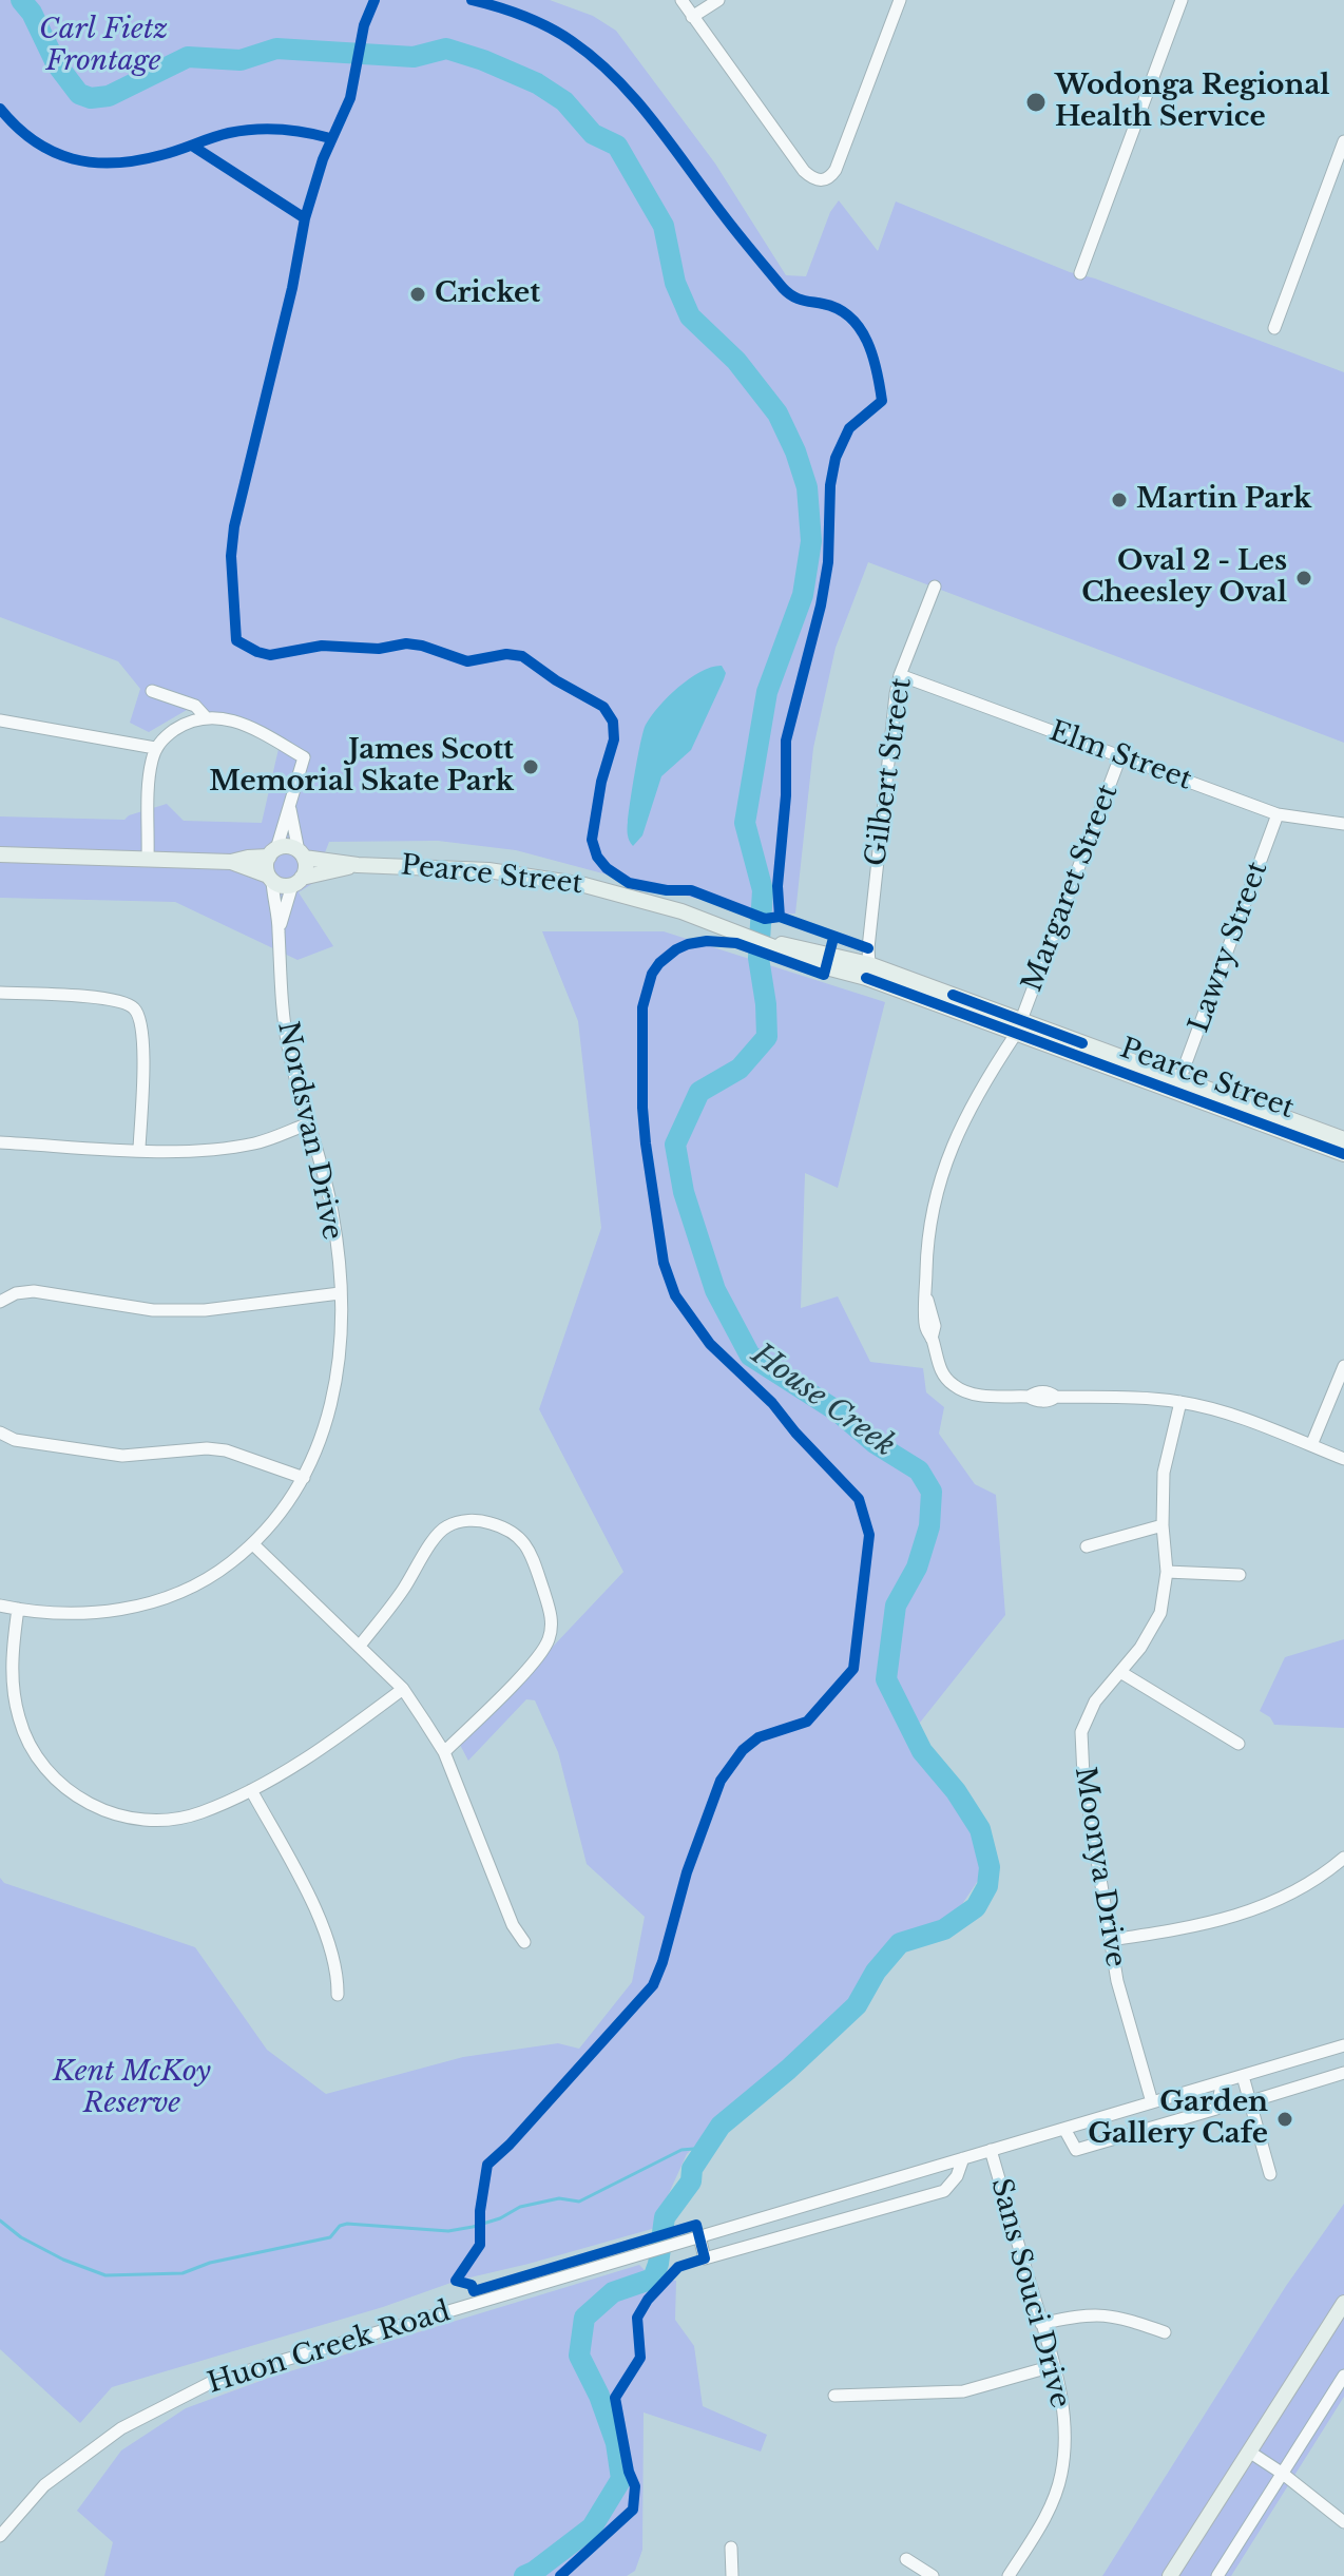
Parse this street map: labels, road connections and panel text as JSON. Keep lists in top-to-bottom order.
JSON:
{
  "streets": {
    "main road": ["Pearce Street"],
    "street": [
      "Elm Street",
      "Gilbert Street",
      "Margaret Street",
      "Lawry Street",
      "Nordsvan Drive",
      "Moonya Drive",
      "Sans Souci Drive",
      "Huon Creek Road"
    ]
  },
  "crossings": [
    ["Elm Street", "Gilbert Street"],
    ["Elm Street", "Margaret Street"],
    ["Elm Street", "Lawry Street"],
    ["Gilbert Street", "Pearce Street"],
    ["Pearce Street", "Margaret Street"],
    ["Pearce Street", "Lawry Street"],
    ["Pearce Street", "Nordsvan Drive"],
    ["Margaret Street", "Moonya Drive"],
    ["Moonya Drive", "Huon Creek Road"],
    ["Sans Souci Drive", "Huon Creek Road"]
  ],
  "water": ["House Creek"],
  "parks": ["Carl Fietz Frontage", "Kent McKoy Reserve"],
  "places": [
    "Wodonga Regional Health Service",
    "Cricket",
    "Martin Park",
    "Oval 2 - Les Cheesley Oval",
    "James Scott Memorial Skate Park",
    "Garden Gallery Cafe"
  ]
}
